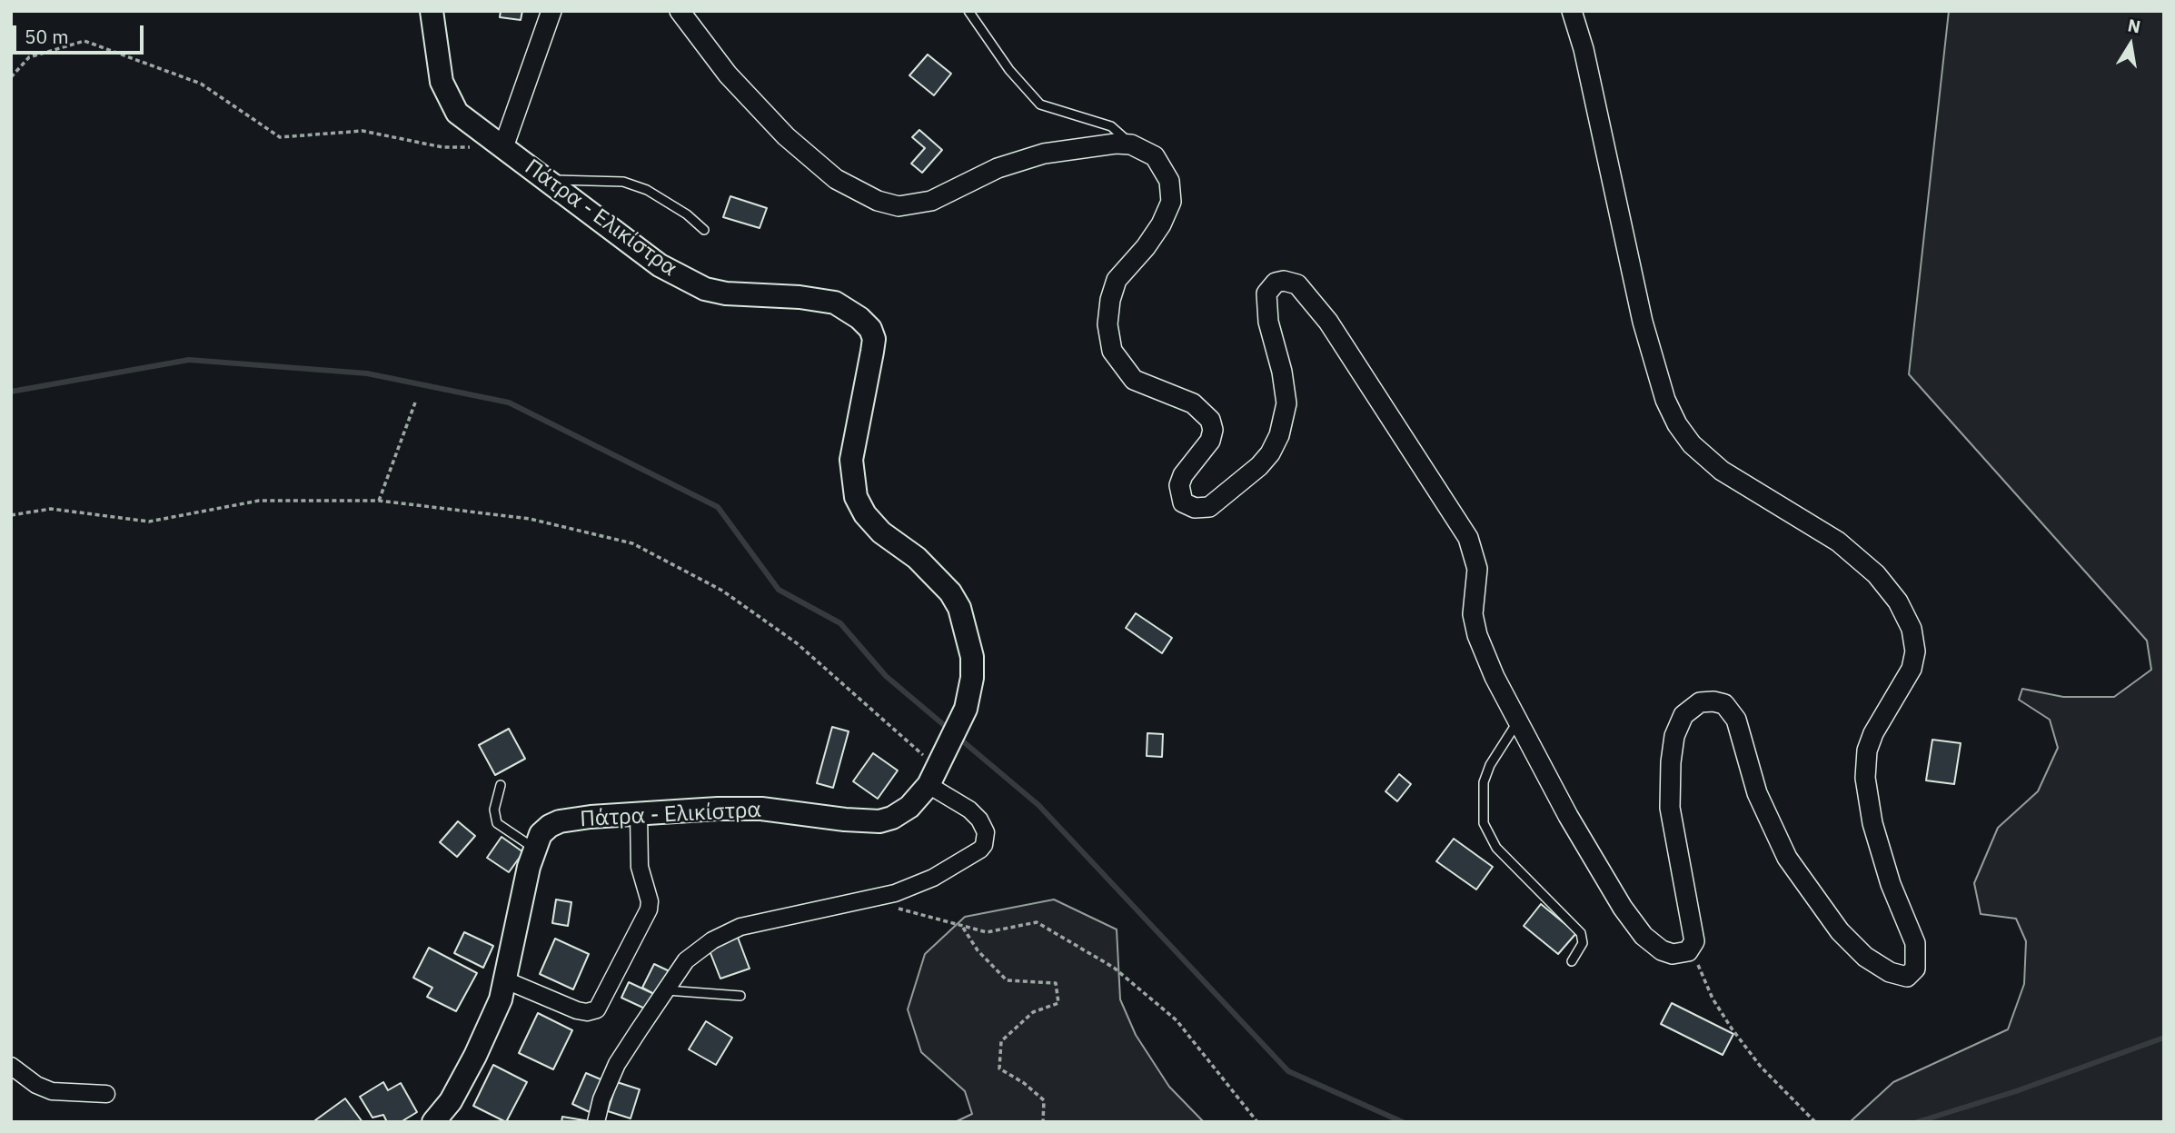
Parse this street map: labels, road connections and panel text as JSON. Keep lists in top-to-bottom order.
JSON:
{
  "streets": {
    "main road": ["Πάτρα - Ελικίστρα"]
  },
  "scale_bar": "50 m",
  "north": "top"
}
